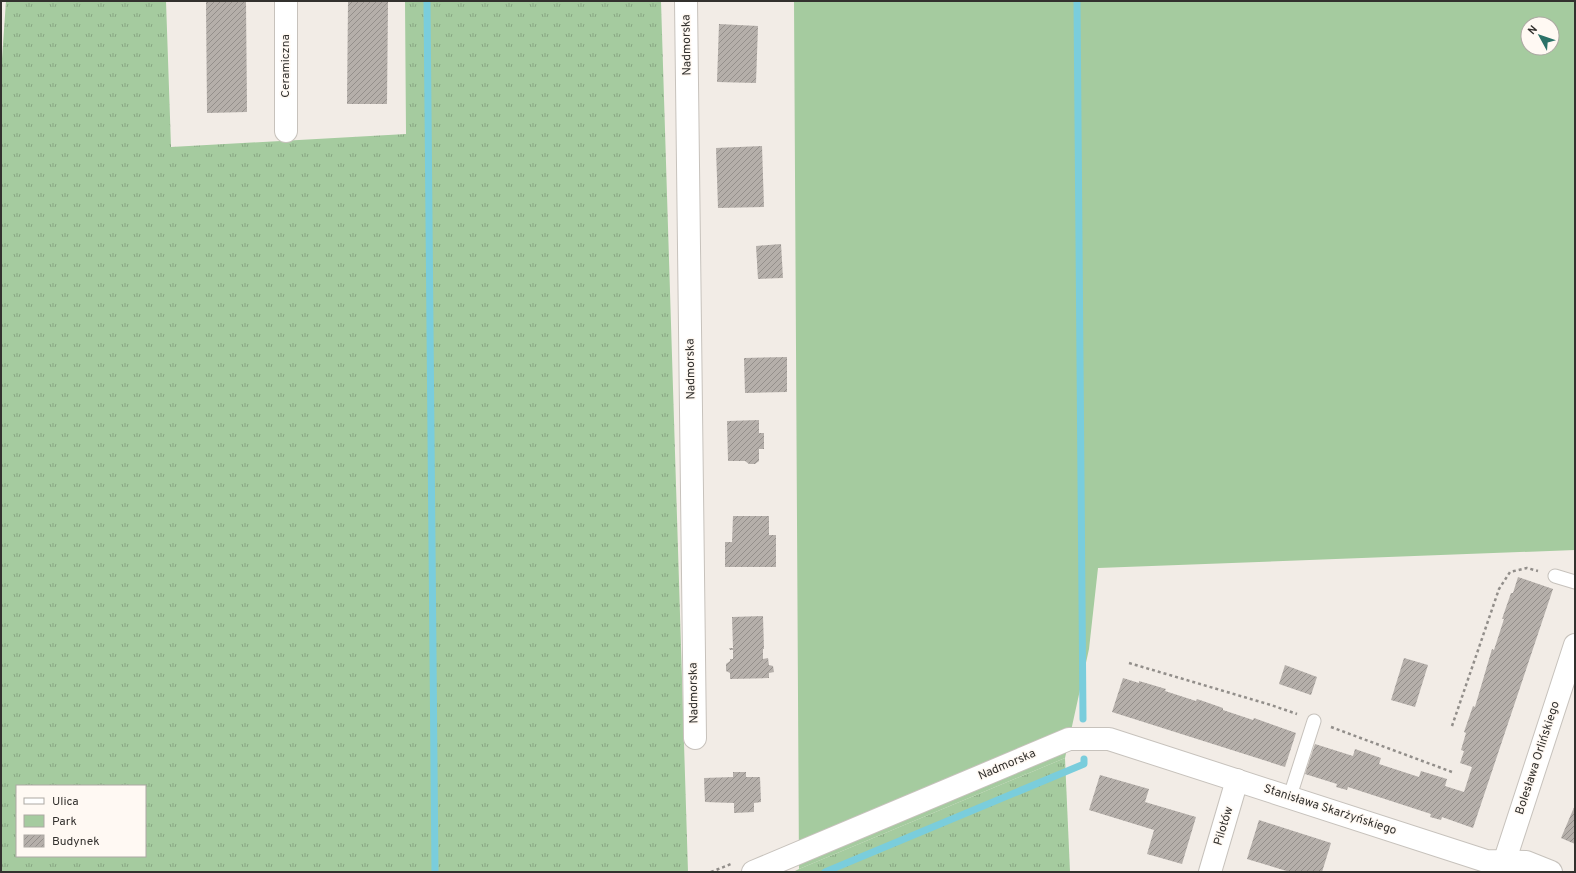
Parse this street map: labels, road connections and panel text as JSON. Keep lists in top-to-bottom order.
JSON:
{
  "streets": {
    "street": [
      "Nadmorska",
      "Ceramiczna",
      "Bolesława Orlińskiego",
      "Stanisława Skarżyńskiego",
      "Pilotów"
    ]
  },
  "crossings": [
    ["Nadmorska", "Stanisława Skarżyńskiego"],
    ["Bolesława Orlińskiego", "Stanisława Skarżyńskiego"],
    ["Stanisława Skarżyńskiego", "Pilotów"]
  ],
  "legend": ["Ulica", "Park", "Budynek"],
  "north": "top left"
}
